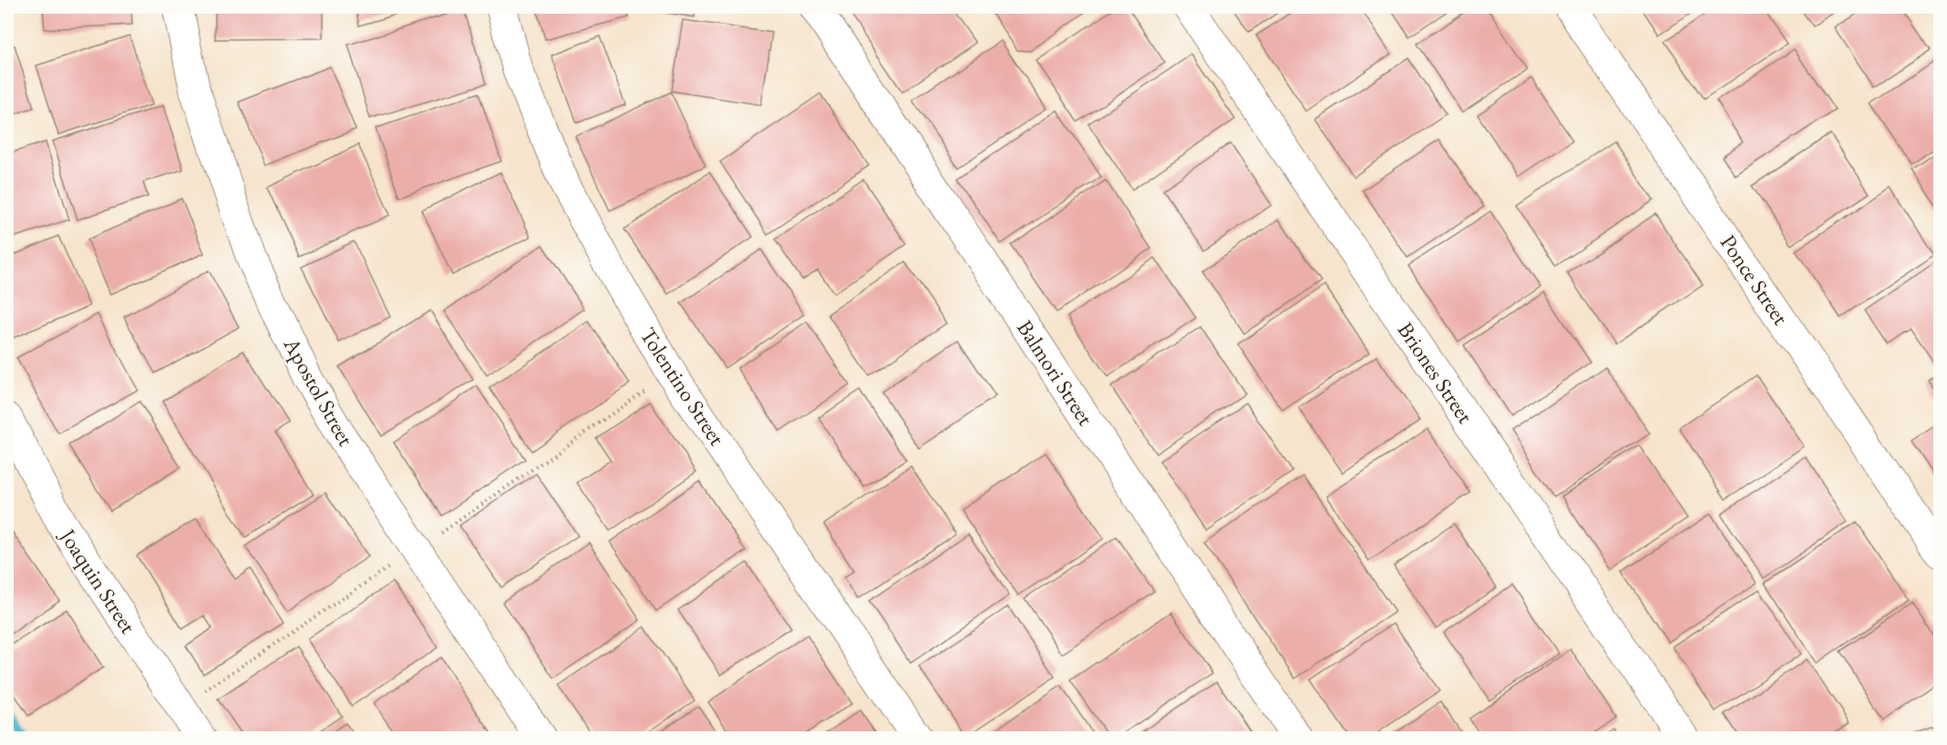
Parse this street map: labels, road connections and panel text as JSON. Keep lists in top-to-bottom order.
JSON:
{
  "streets": {
    "street": [
      "Ponce Street",
      "Balmori Street",
      "Briones Street",
      "Tolentino Street",
      "Apostol Street",
      "Joaquin Street"
    ]
  }
}
